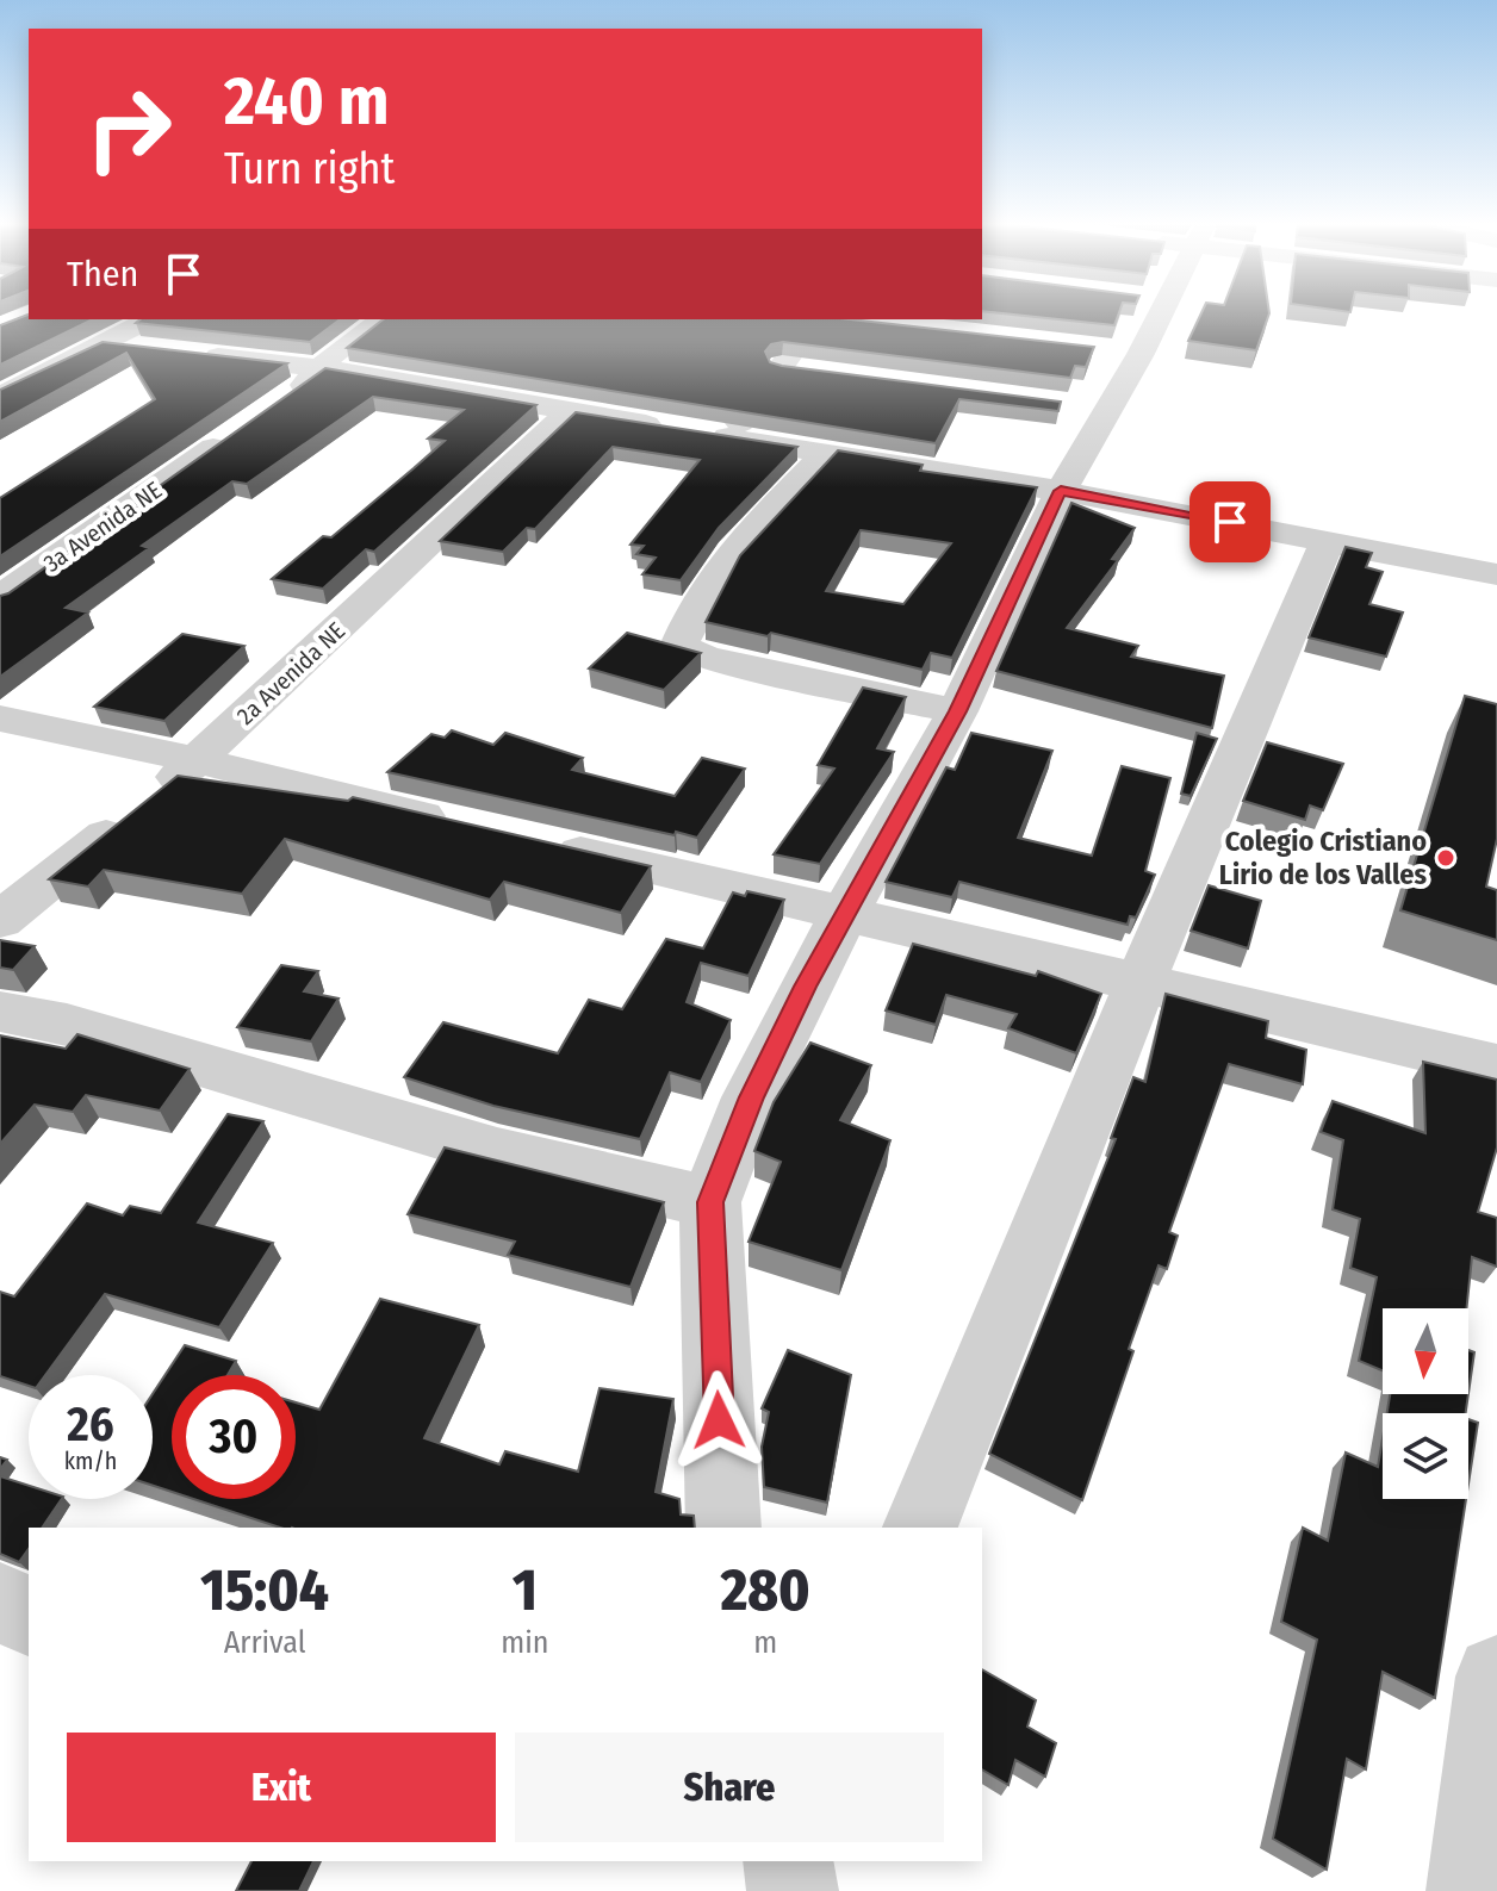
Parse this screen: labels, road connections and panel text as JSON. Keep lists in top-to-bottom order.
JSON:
{
  "streets": {
    "street": ["3a Avenida NE", "2a Avenida NE"]
  },
  "places": ["Colegio Cristiano Lirio de los Valles"],
  "north": "bottom",
  "page": {
    "turn": ["240 m", "Turn right"],
    "then": "Then",
    "speed": "26 km/h",
    "limit": "30",
    "eta": [
      "15:04",
      "Arrival",
      "1",
      "min",
      "280",
      "m"
    ],
    "buttons": ["Exit", "Share"]
  }
}
